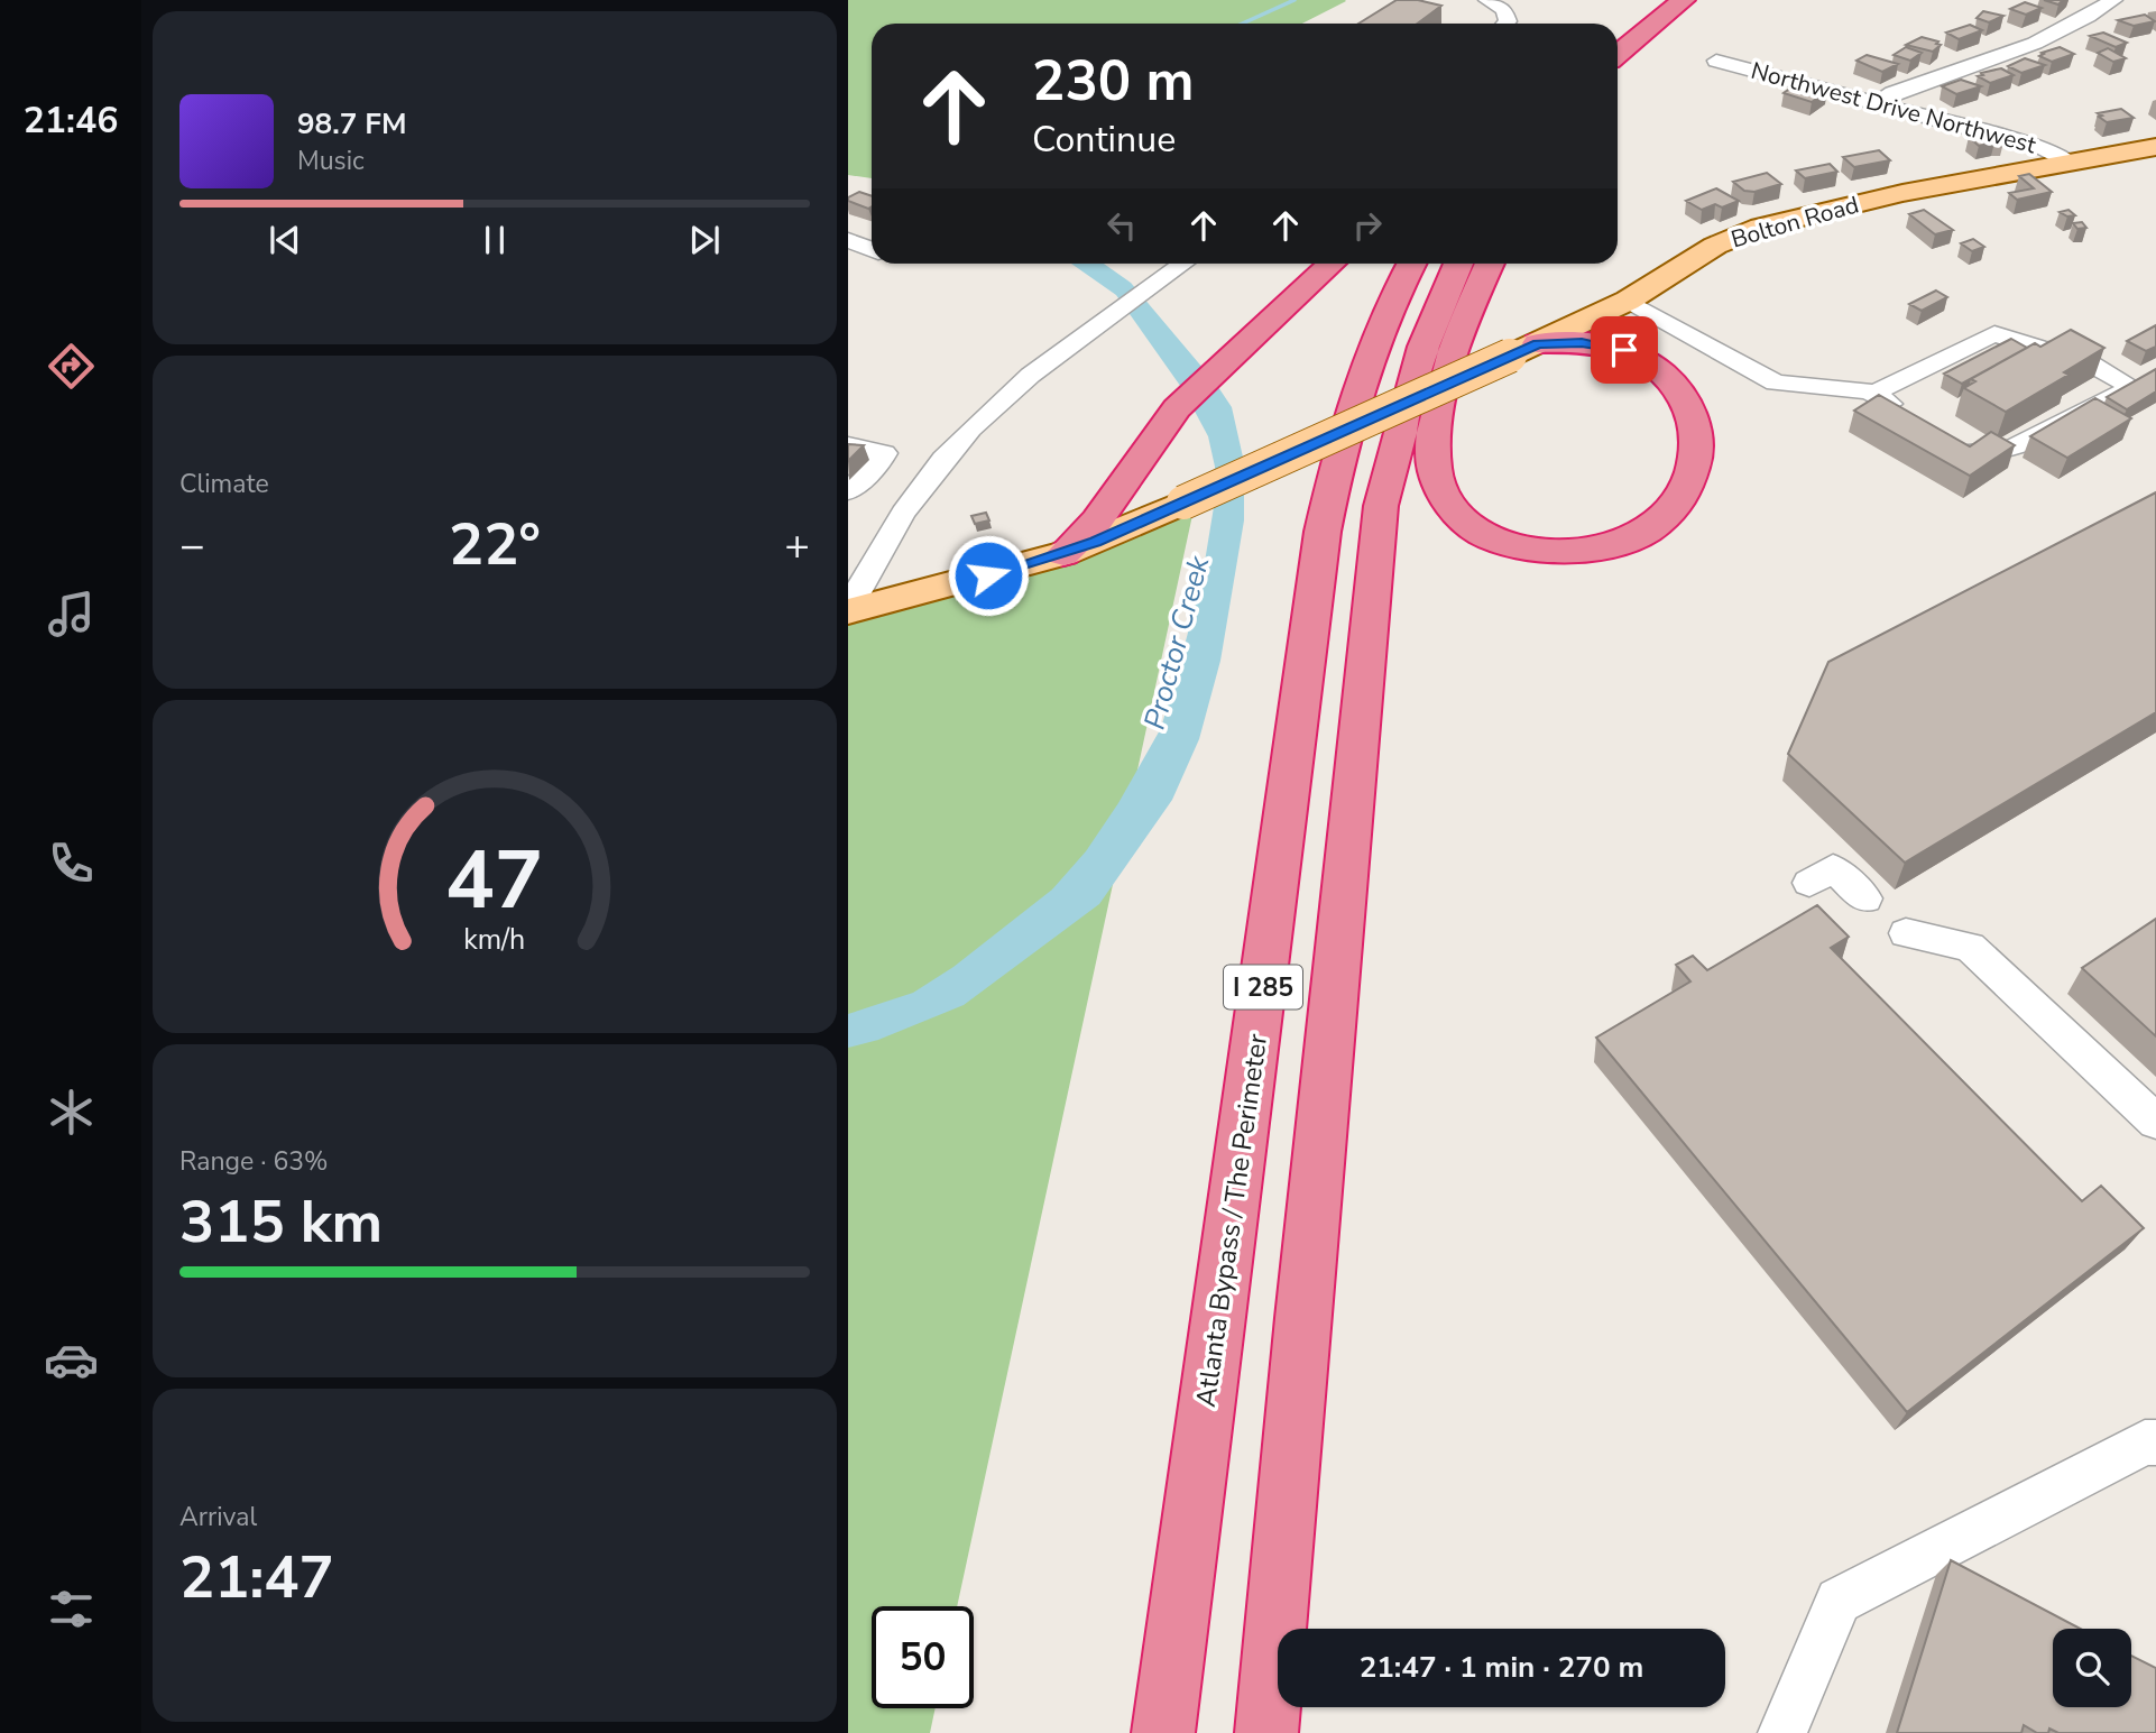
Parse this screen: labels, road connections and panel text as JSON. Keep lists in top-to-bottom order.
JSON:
{
  "streets": {
    "highway": ["I 285", "Atlanta Bypass / The Perimeter"],
    "main road": ["Bolton Road"],
    "street": ["Northwest Drive Northwest"]
  },
  "crossings": [
    ["Northwest Drive Northwest", "Bolton Road"]
  ],
  "water": ["Proctor Creek"],
  "page": {
    "tabs": "21:46",
    "turn": ["230 m", "Continue"],
    "song": ["98.7 FM", "Music"],
    "tile": [
      "Climate",
      ["Range · 63%", "315 km"],
      ["Arrival", "21:47"]
    ],
    "heat": ["−", "22°", "+"],
    "limit": "50",
    "trip": "21:47 · 1 min · 270 m",
    "gauge": ["47", "km/h"]
  }
}
